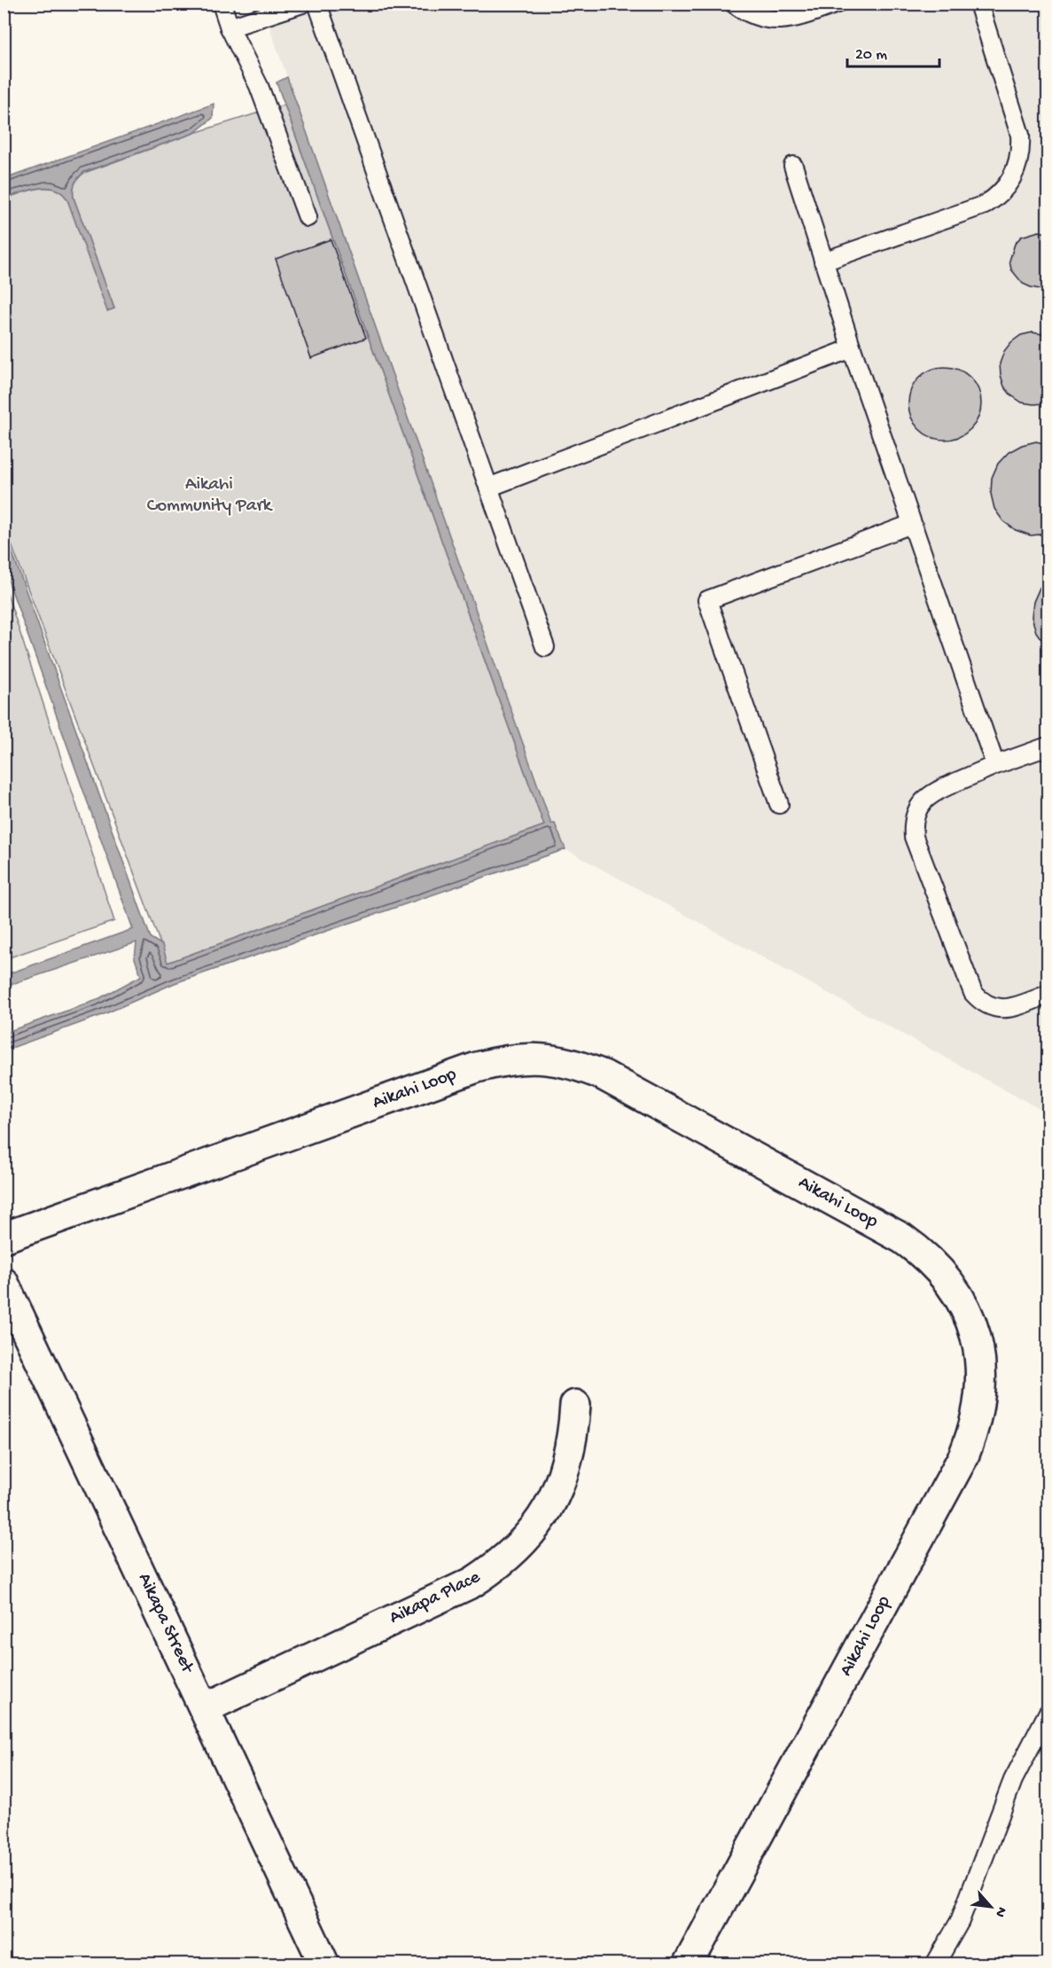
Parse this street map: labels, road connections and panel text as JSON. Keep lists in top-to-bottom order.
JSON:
{
  "streets": {
    "street": ["Aikahi Loop", "Aikapa Place", "Aikapa Street"]
  },
  "crossings": [
    ["Aikapa Place", "Aikapa Street"]
  ],
  "parks": ["Aikahi Community Park"],
  "scale_bar": "20 m",
  "north": "bottom right"
}
